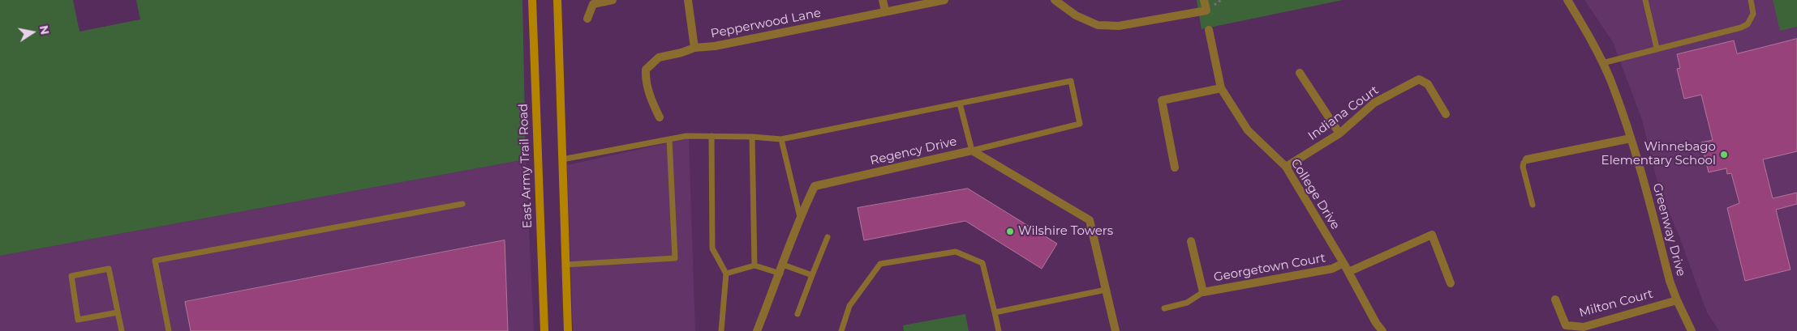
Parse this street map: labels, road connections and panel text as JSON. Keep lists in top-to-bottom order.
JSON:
{
  "streets": {
    "main road": ["East Army Trail Road"],
    "street": [
      "Pepperwood Lane",
      "Indiana Court",
      "Regency Drive",
      "College Drive",
      "Greenway Drive",
      "Georgetown Court",
      "Milton Court"
    ]
  },
  "crossings": [
    ["Indiana Court", "College Drive"],
    ["College Drive", "Georgetown Court"],
    ["Greenway Drive", "Milton Court"]
  ],
  "places": ["Winnebago Elementary School", "Wilshire Towers"],
  "north": "right"
}
